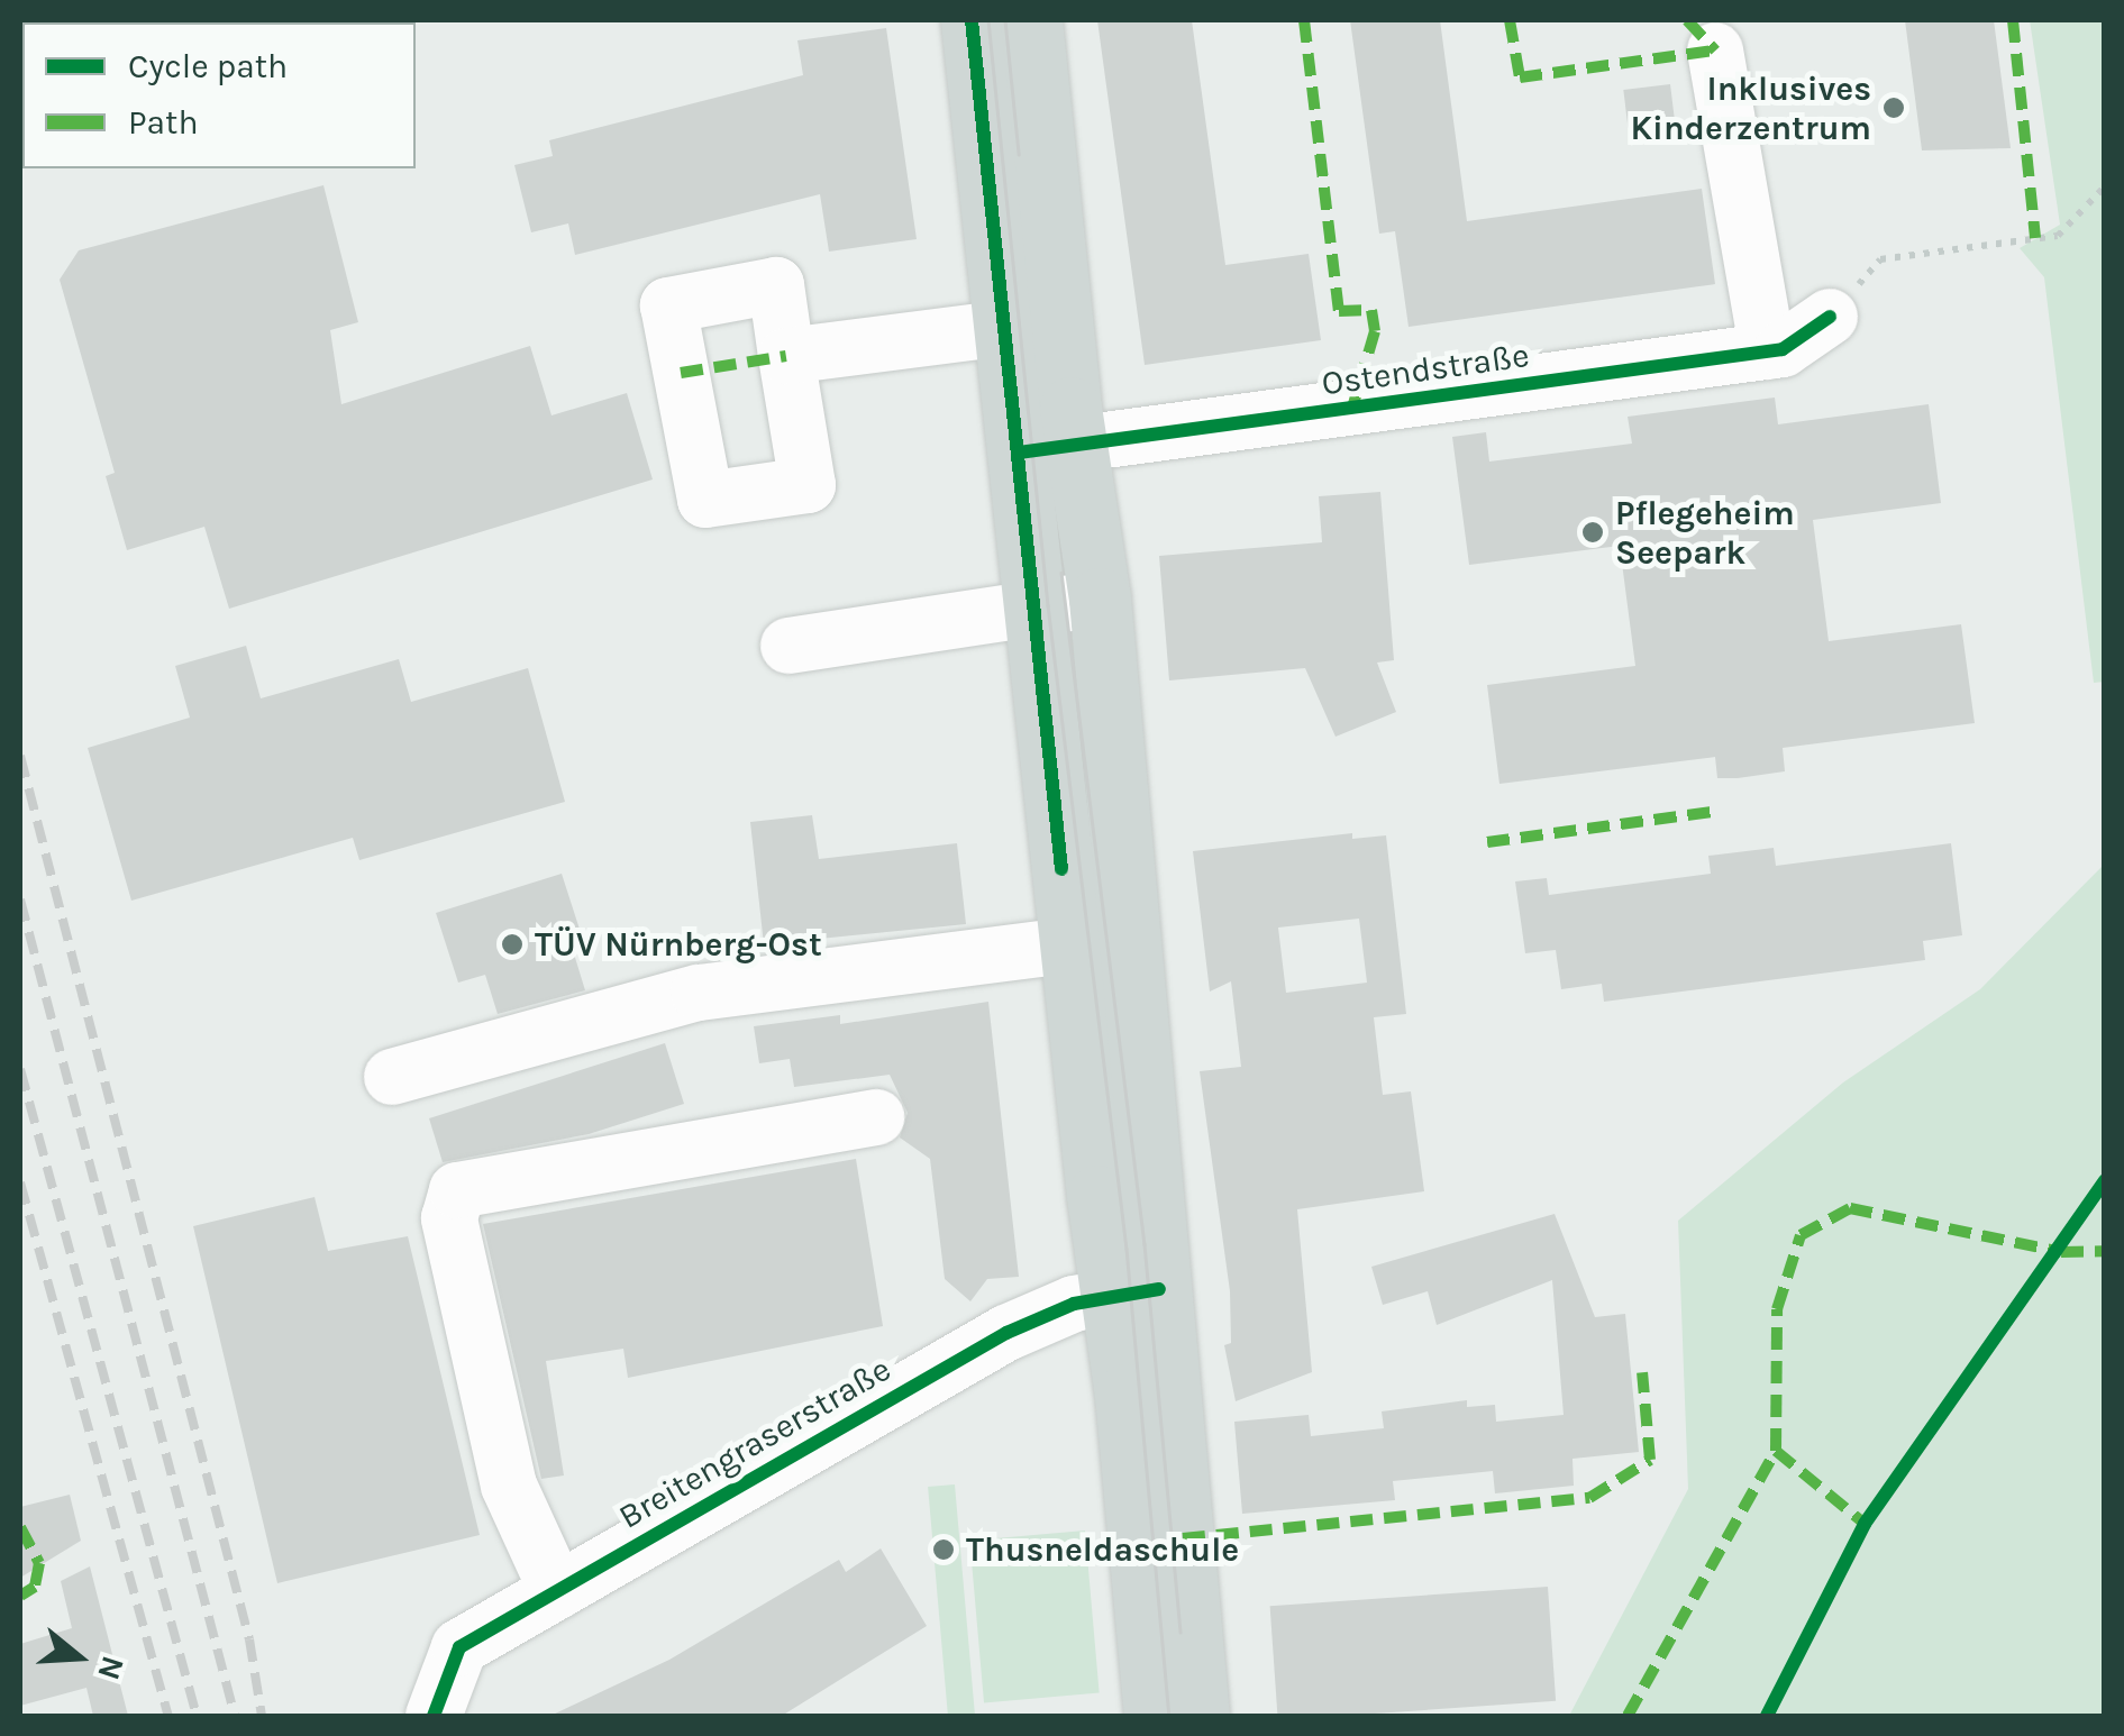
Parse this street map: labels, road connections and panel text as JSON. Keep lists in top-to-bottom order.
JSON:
{
  "streets": {
    "street": ["Ostendstraße", "Breitengraserstraße"]
  },
  "places": [
    "Inklusives Kinderzentrum",
    "Pflegeheim Seepark",
    "TÜV Nürnberg-Ost",
    "Thusneldaschule"
  ],
  "legend": ["Cycle path", "Path"],
  "north": "right"
}
